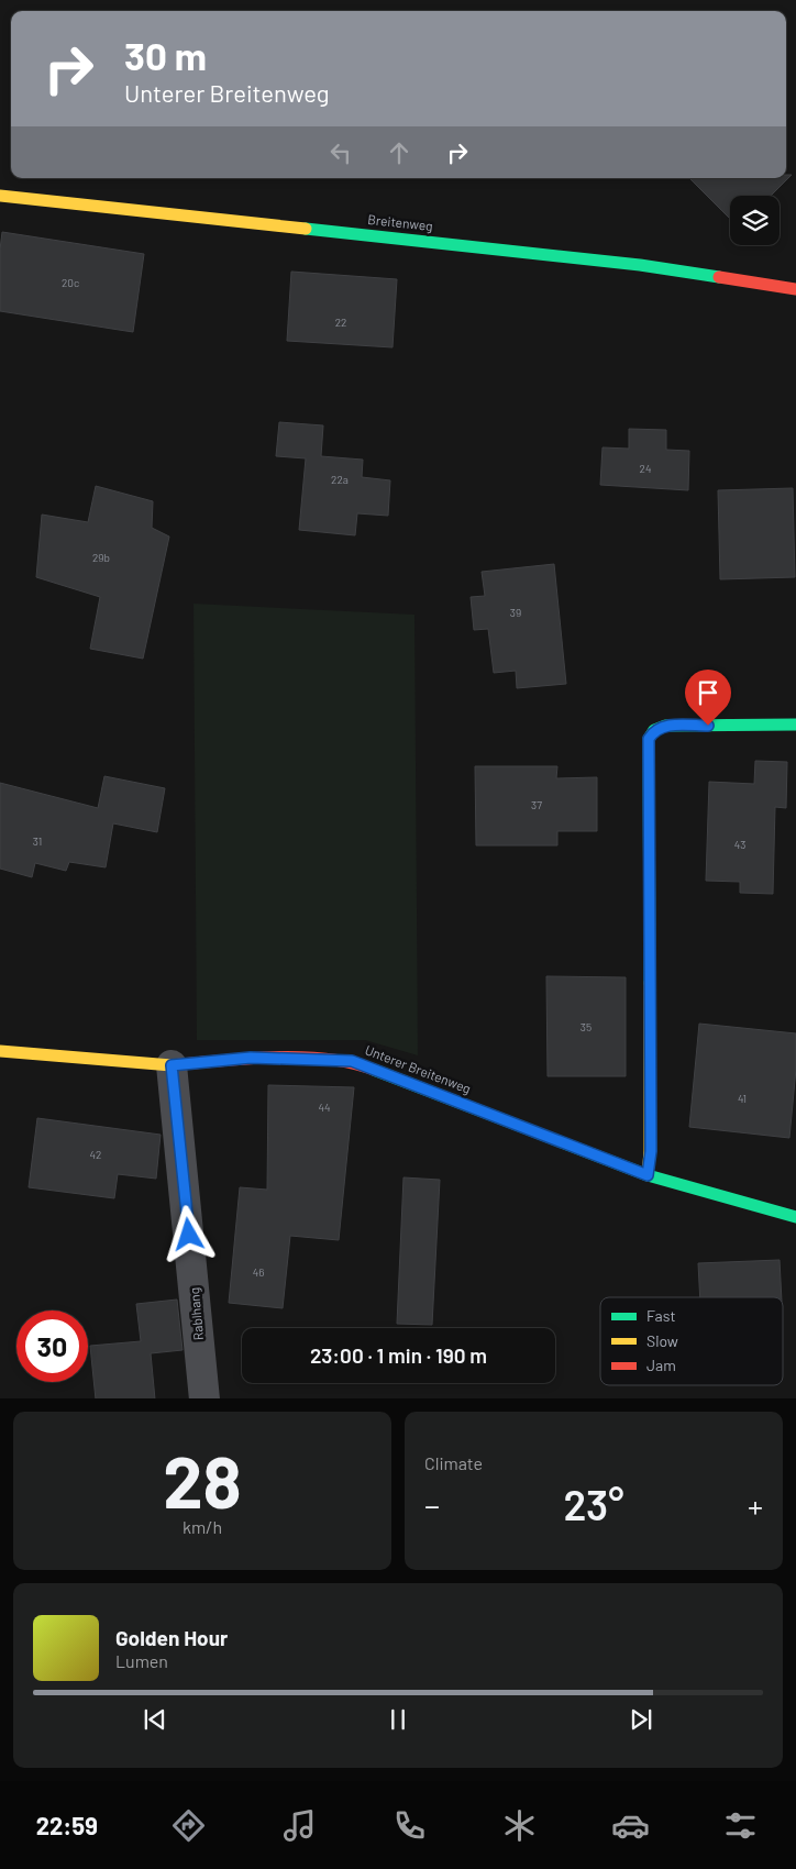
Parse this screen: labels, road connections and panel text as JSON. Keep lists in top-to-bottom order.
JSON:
{
  "streets": {
    "street": ["Breitenweg", "Unterer Breitenweg", "Rablhang"]
  },
  "crossings": [
    ["Unterer Breitenweg", "Rablhang"]
  ],
  "house_numbers": [
    "20c",
    "22",
    "24",
    "22a",
    "29b",
    "39",
    "37",
    "31",
    "43",
    "35",
    "41",
    "44",
    "42",
    "46"
  ],
  "legend": ["Fast", "Slow", "Jam"],
  "page": {
    "turn": ["30 m", "Unterer Breitenweg"],
    "limit": "30",
    "trip": "23:00 · 1 min · 190 m",
    "tile": [
      ["28", "km/h"],
      "Climate"
    ],
    "heat": ["−", "23°", "+"],
    "song": ["Golden Hour", "Lumen"],
    "tabs": "22:59"
  }
}
